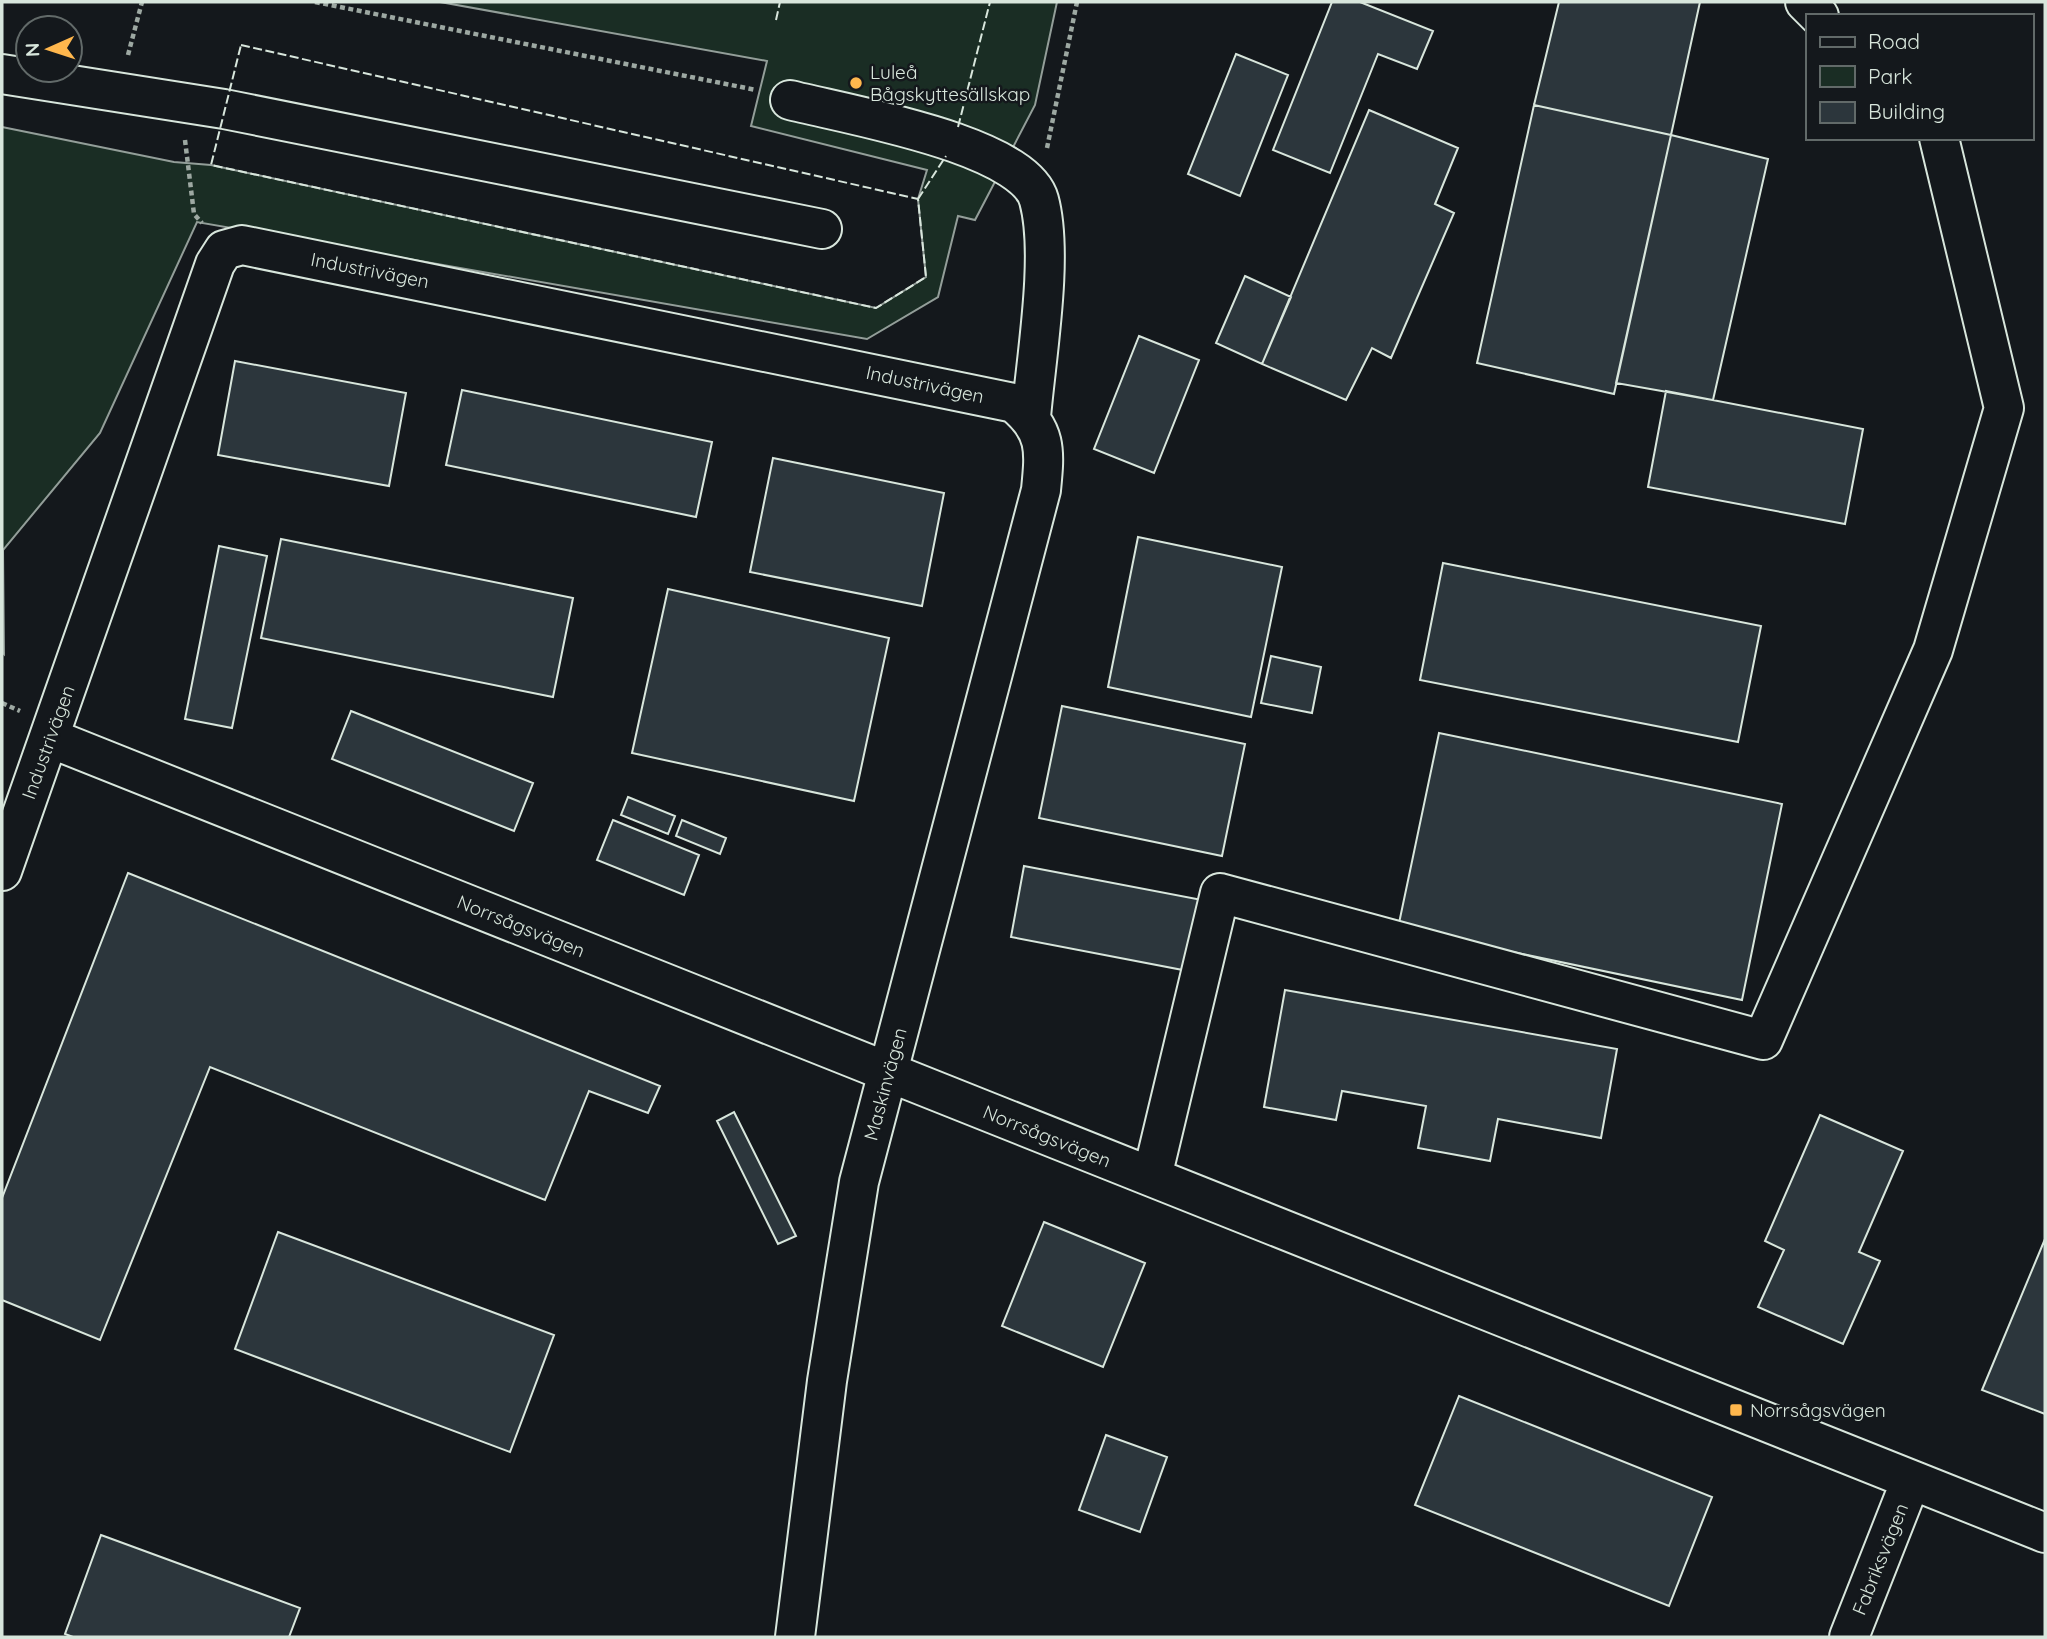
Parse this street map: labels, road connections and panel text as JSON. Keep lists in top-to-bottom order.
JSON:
{
  "streets": {
    "street": [
      "Industrivägen",
      "Norrsågsvägen",
      "Maskinvägen",
      "Fabriksvägen"
    ]
  },
  "crossings": [
    ["Industrivägen", "Norrsågsvägen"],
    ["Industrivägen", "Maskinvägen"],
    ["Norrsågsvägen", "Maskinvägen"],
    ["Norrsågsvägen", "Fabriksvägen"]
  ],
  "places": {
    "other": ["Luleå Bågskyttesällskap"],
    "transit": ["Norrsågsvägen"]
  },
  "legend": ["Road", "Park", "Building"],
  "north": "left"
}
